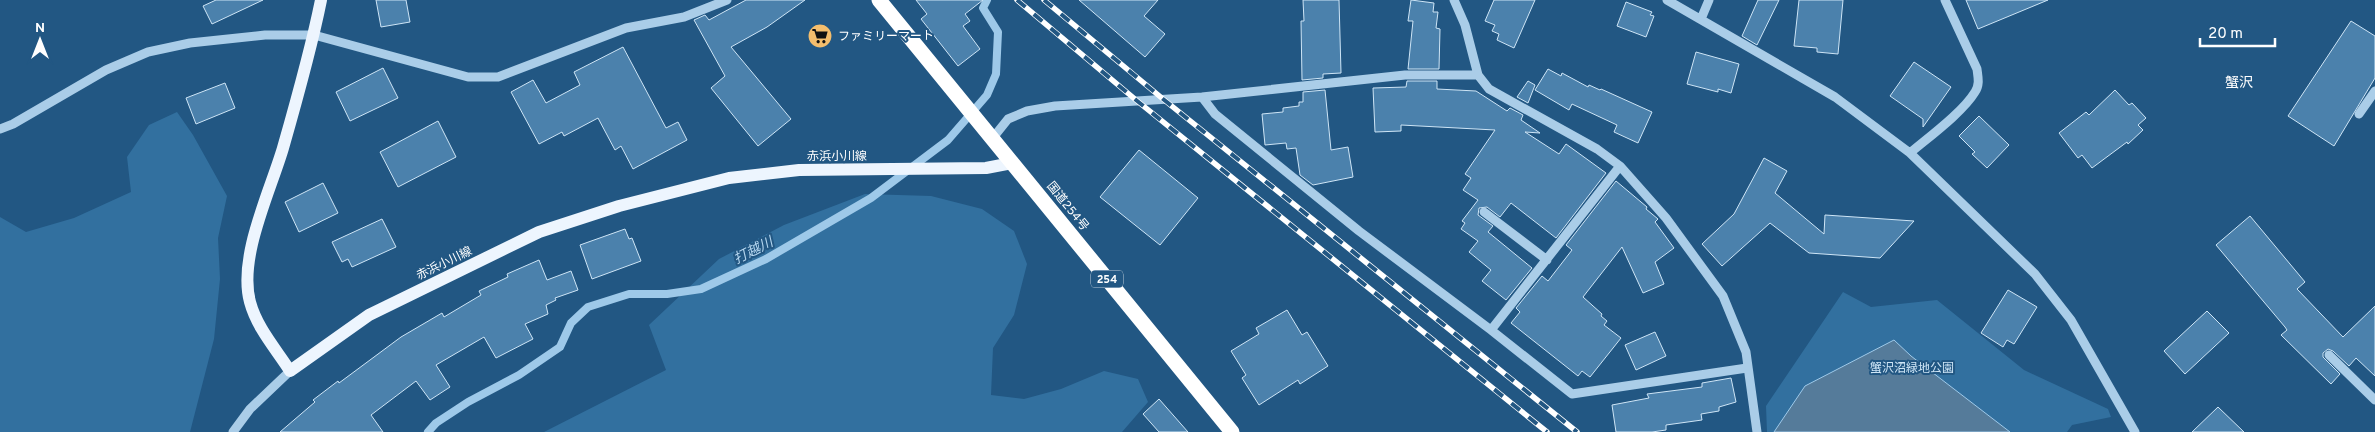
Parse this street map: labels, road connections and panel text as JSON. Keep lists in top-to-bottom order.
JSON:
{
  "streets": {
    "highway": ["国道254号", "254"],
    "main road": ["赤浜小川線"]
  },
  "crossings": [
    ["赤浜小川線", "国道254号"]
  ],
  "districts": ["蟹沢"],
  "water": ["打越川"],
  "parks": ["蟹沢沼緑地公園"],
  "places": {
    "supermarket": ["ファミリーマート"]
  },
  "scale_bar": "20 m",
  "north": "top"
}
